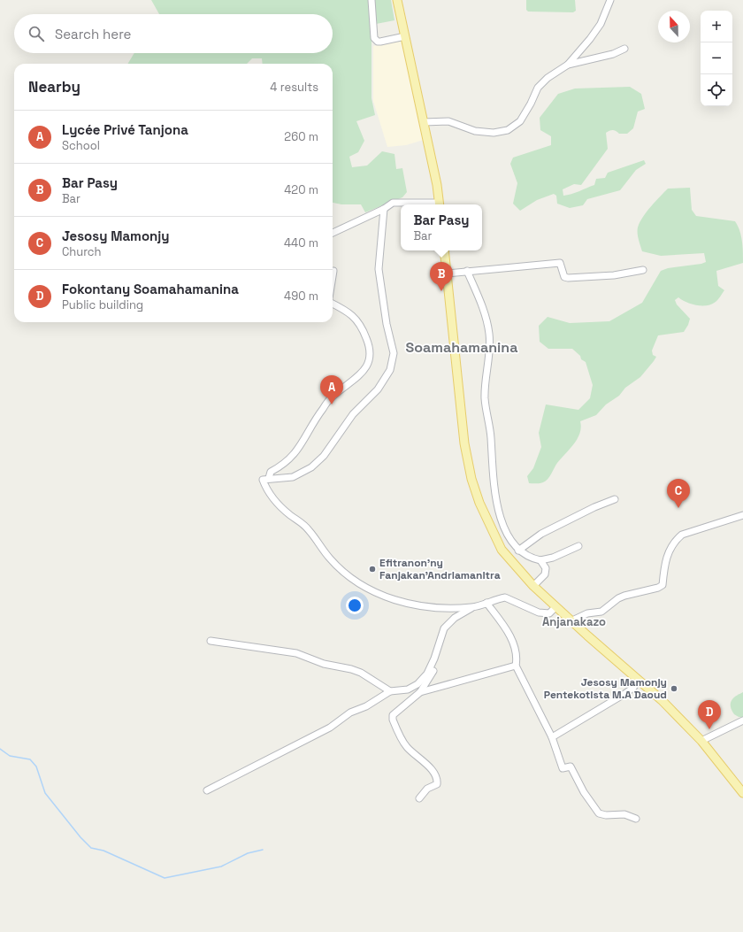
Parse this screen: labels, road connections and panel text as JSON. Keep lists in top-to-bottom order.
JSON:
{
  "districts": ["Soamahamanina", "Anjanakazo"],
  "places": ["Efitranon'ny Fanjakan'Andriamanitra", "Jesosy Mamonjy Pentekotista M.A Daoud"],
  "north": "top",
  "page": {
    "map_buttons": ["+", "−"],
    "search": "Search here",
    "heading": ["Nearby", "4 results"],
    "list": [
      {
        "mark": "A",
        "name": "Lycée Privé Tanjona",
        "note": "School",
        "value": "260 m"
      },
      {
        "mark": "B",
        "name": "Bar Pasy",
        "note": "Bar",
        "value": "420 m"
      },
      {
        "mark": "C",
        "name": "Jesosy Mamonjy",
        "note": "Church",
        "value": "440 m"
      },
      {
        "mark": "D",
        "name": "Fokontany Soamahamanina",
        "note": "Public building",
        "value": "490 m"
      }
    ],
    "popup": ["Bar Pasy", "Bar"],
    "pins": [
      "B",
      "A",
      "C",
      "D"
    ]
  }
}
